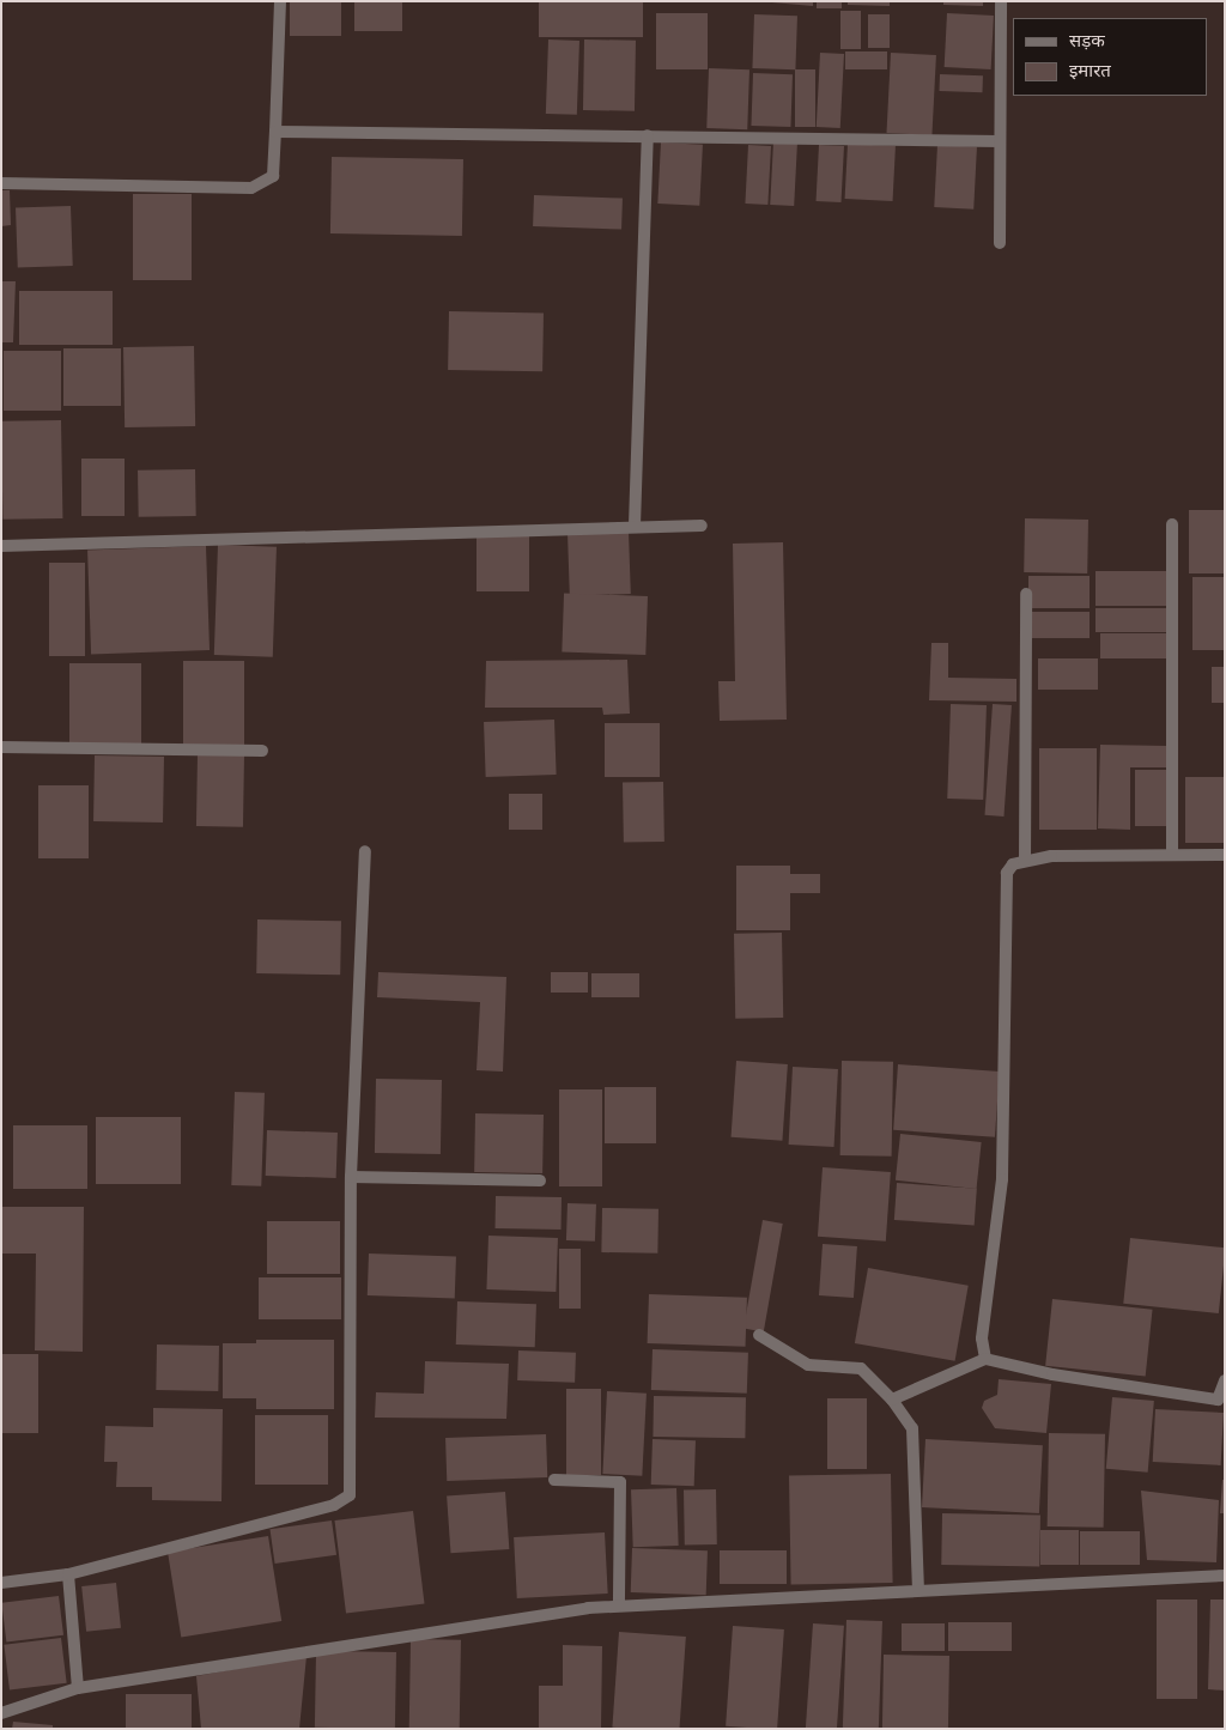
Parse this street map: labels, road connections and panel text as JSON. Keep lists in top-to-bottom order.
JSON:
{
  "legend": ["सड़क", "इमारत"]
}
